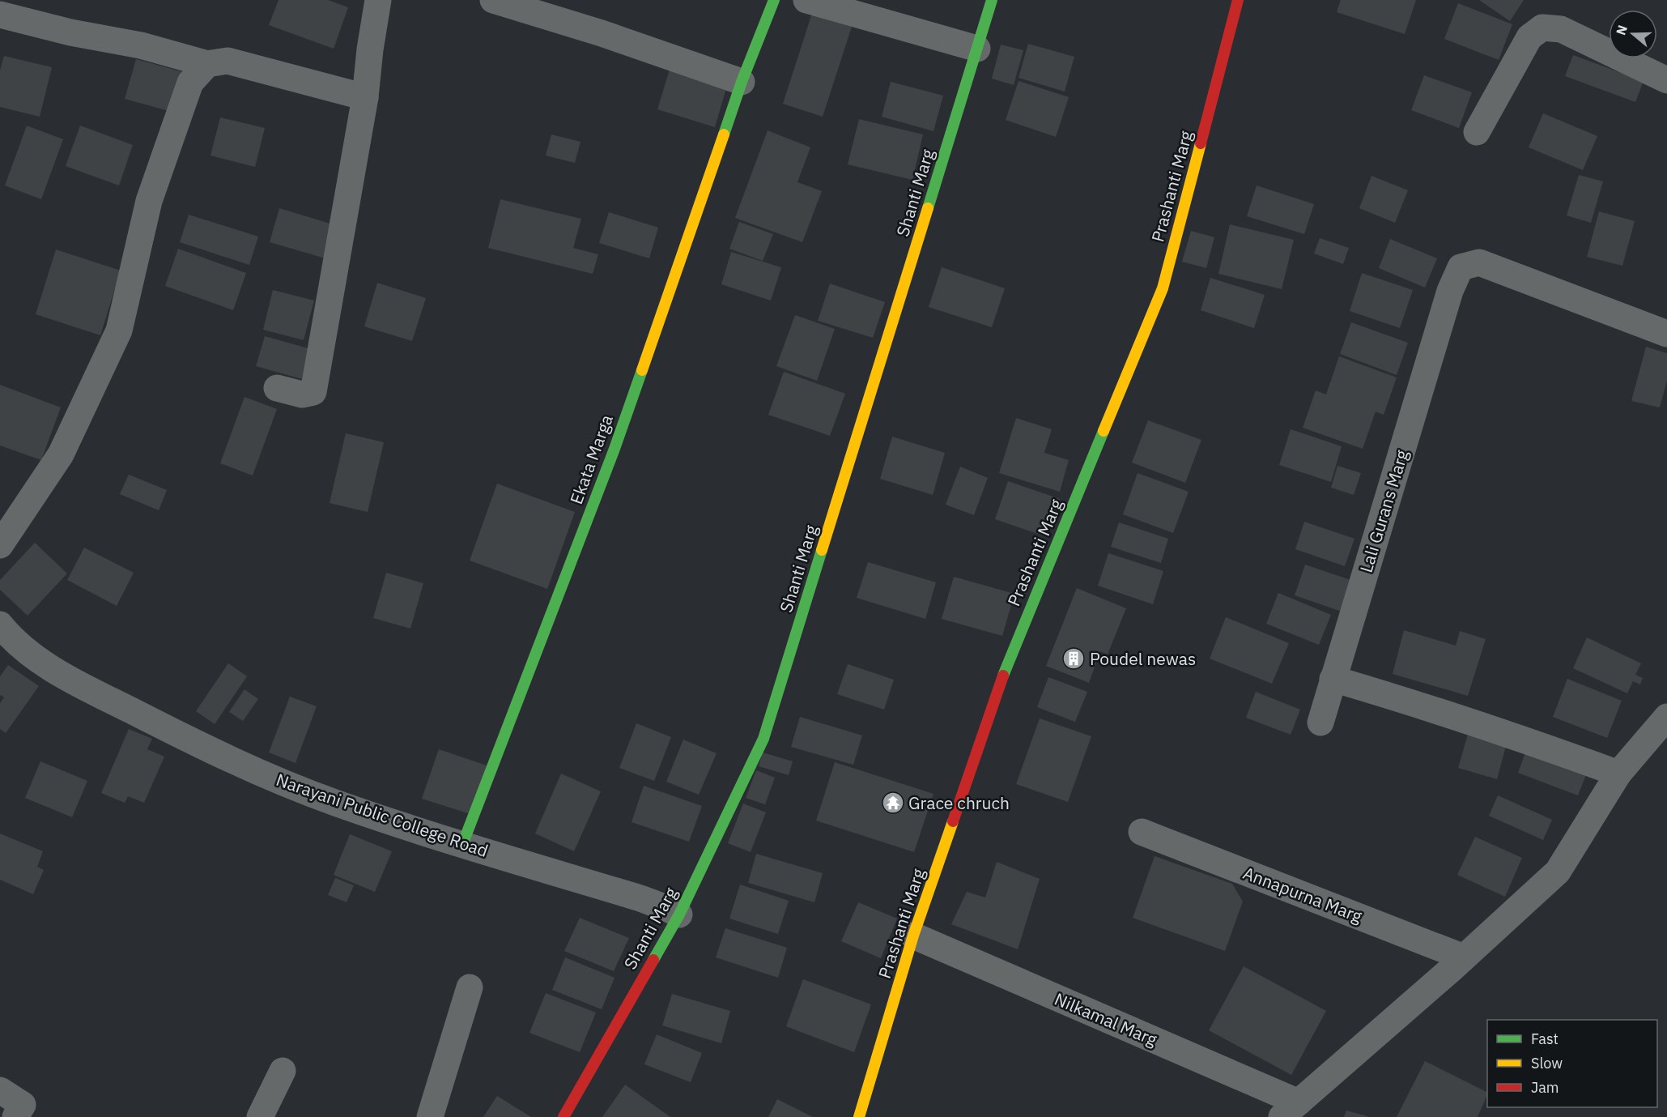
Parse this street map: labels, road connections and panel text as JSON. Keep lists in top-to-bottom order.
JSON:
{
  "streets": {
    "street": [
      "Prashanti Marg",
      "Shanti Marg",
      "Ekata Marga",
      "Lali Gurans Marg",
      "Narayani Public College Road",
      "Annapurna Marg",
      "Nilkamal Marg"
    ]
  },
  "crossings": [
    ["Prashanti Marg", "Nilkamal Marg"],
    ["Shanti Marg", "Narayani Public College Road"],
    ["Ekata Marga", "Narayani Public College Road"]
  ],
  "places": {
    "building": ["Poudel newas"],
    "temple": ["Grace chruch"]
  },
  "legend": ["Fast", "Slow", "Jam"],
  "north": "left"
}
